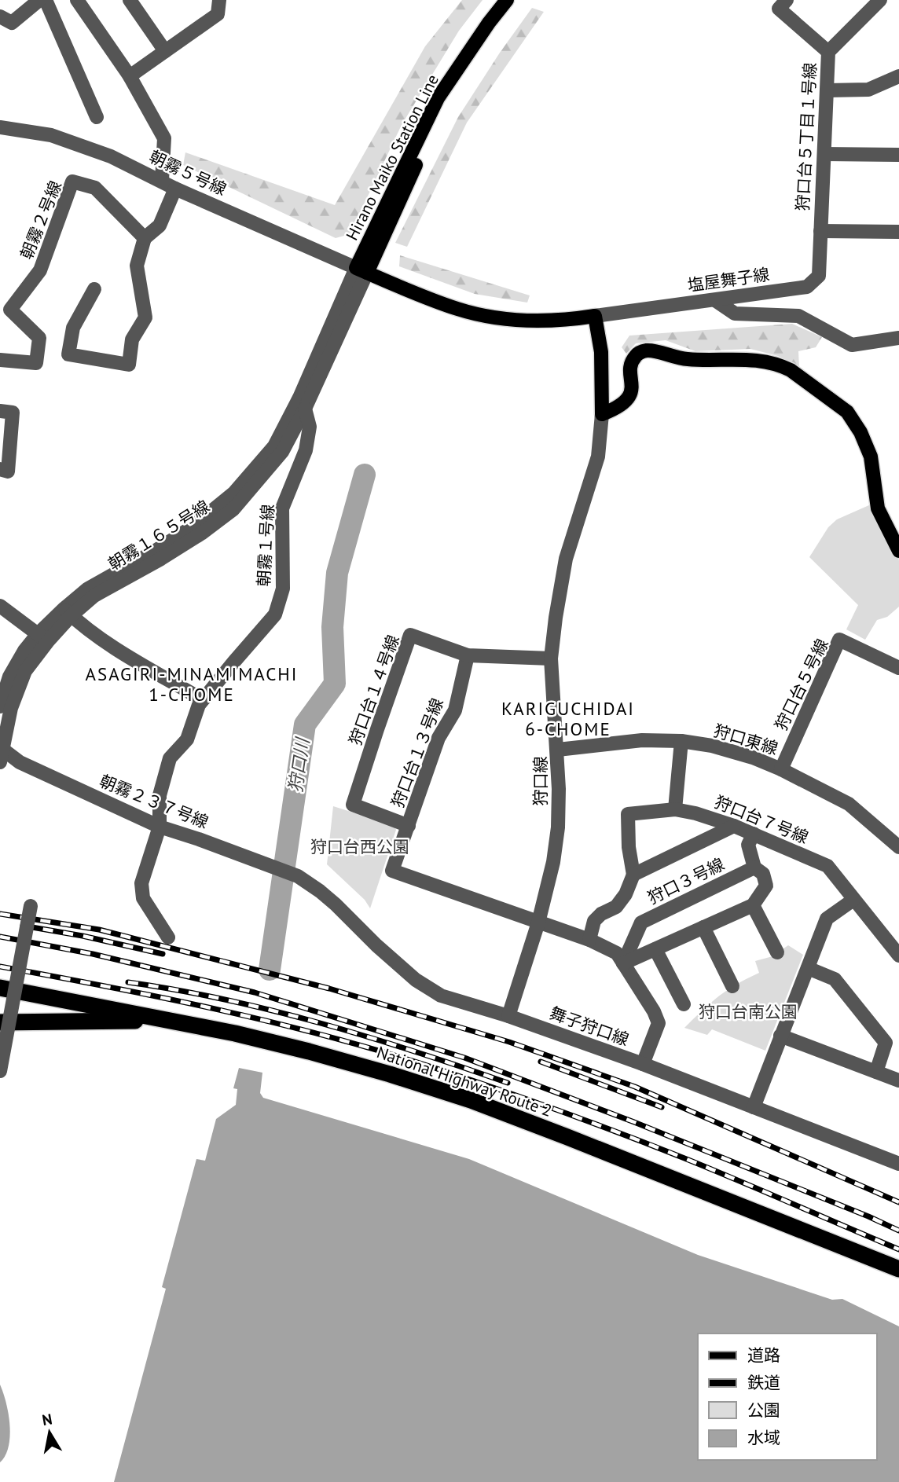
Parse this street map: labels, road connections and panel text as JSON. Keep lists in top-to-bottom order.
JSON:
{
  "streets": {
    "highway": ["National Highway Route 2"],
    "main road": ["Hirano Maiko Station Line"],
    "street": [
      "狩口台５丁目１号線",
      "朝霧５号線",
      "朝霧２号線",
      "塩屋舞子線",
      "朝霧１６５号線",
      "朝霧１号線",
      "狩口台５号線",
      "狩口台１４号線",
      "狩口東線",
      "狩口台１３号線",
      "狩口線",
      "朝霧２３７号線",
      "狩口台７号線",
      "狩口３号線",
      "舞子狩口線"
    ]
  },
  "crossings": [
    ["狩口台５丁目１号線", "塩屋舞子線"],
    ["Hirano Maiko Station Line", "朝霧５号線"],
    ["Hirano Maiko Station Line", "朝霧１６５号線"],
    ["朝霧５号線", "朝霧１６５号線"],
    ["朝霧１６５号線", "朝霧１号線"],
    ["朝霧１６５号線", "朝霧２３７号線"],
    ["朝霧１号線", "朝霧２３７号線"],
    ["狩口台５号線", "狩口東線"],
    ["狩口台１４号線", "狩口台１３号線"],
    ["狩口台１４号線", "狩口線"],
    ["狩口東線", "狩口線"],
    ["狩口台１３号線", "狩口線"],
    ["狩口線", "舞子狩口線"],
    ["朝霧２３７号線", "舞子狩口線"],
    ["狩口台７号線", "狩口３号線"]
  ],
  "districts": ["ASAGIRI-MINAMIMACHI 1-CHOME", "KARIGUCHIDAI 6-CHOME"],
  "water": ["狩口川"],
  "parks": ["狩口台西公園", "狩口台南公園"],
  "legend": [
    "道路",
    "鉄道",
    "公園",
    "水域"
  ],
  "north": "top"
}
